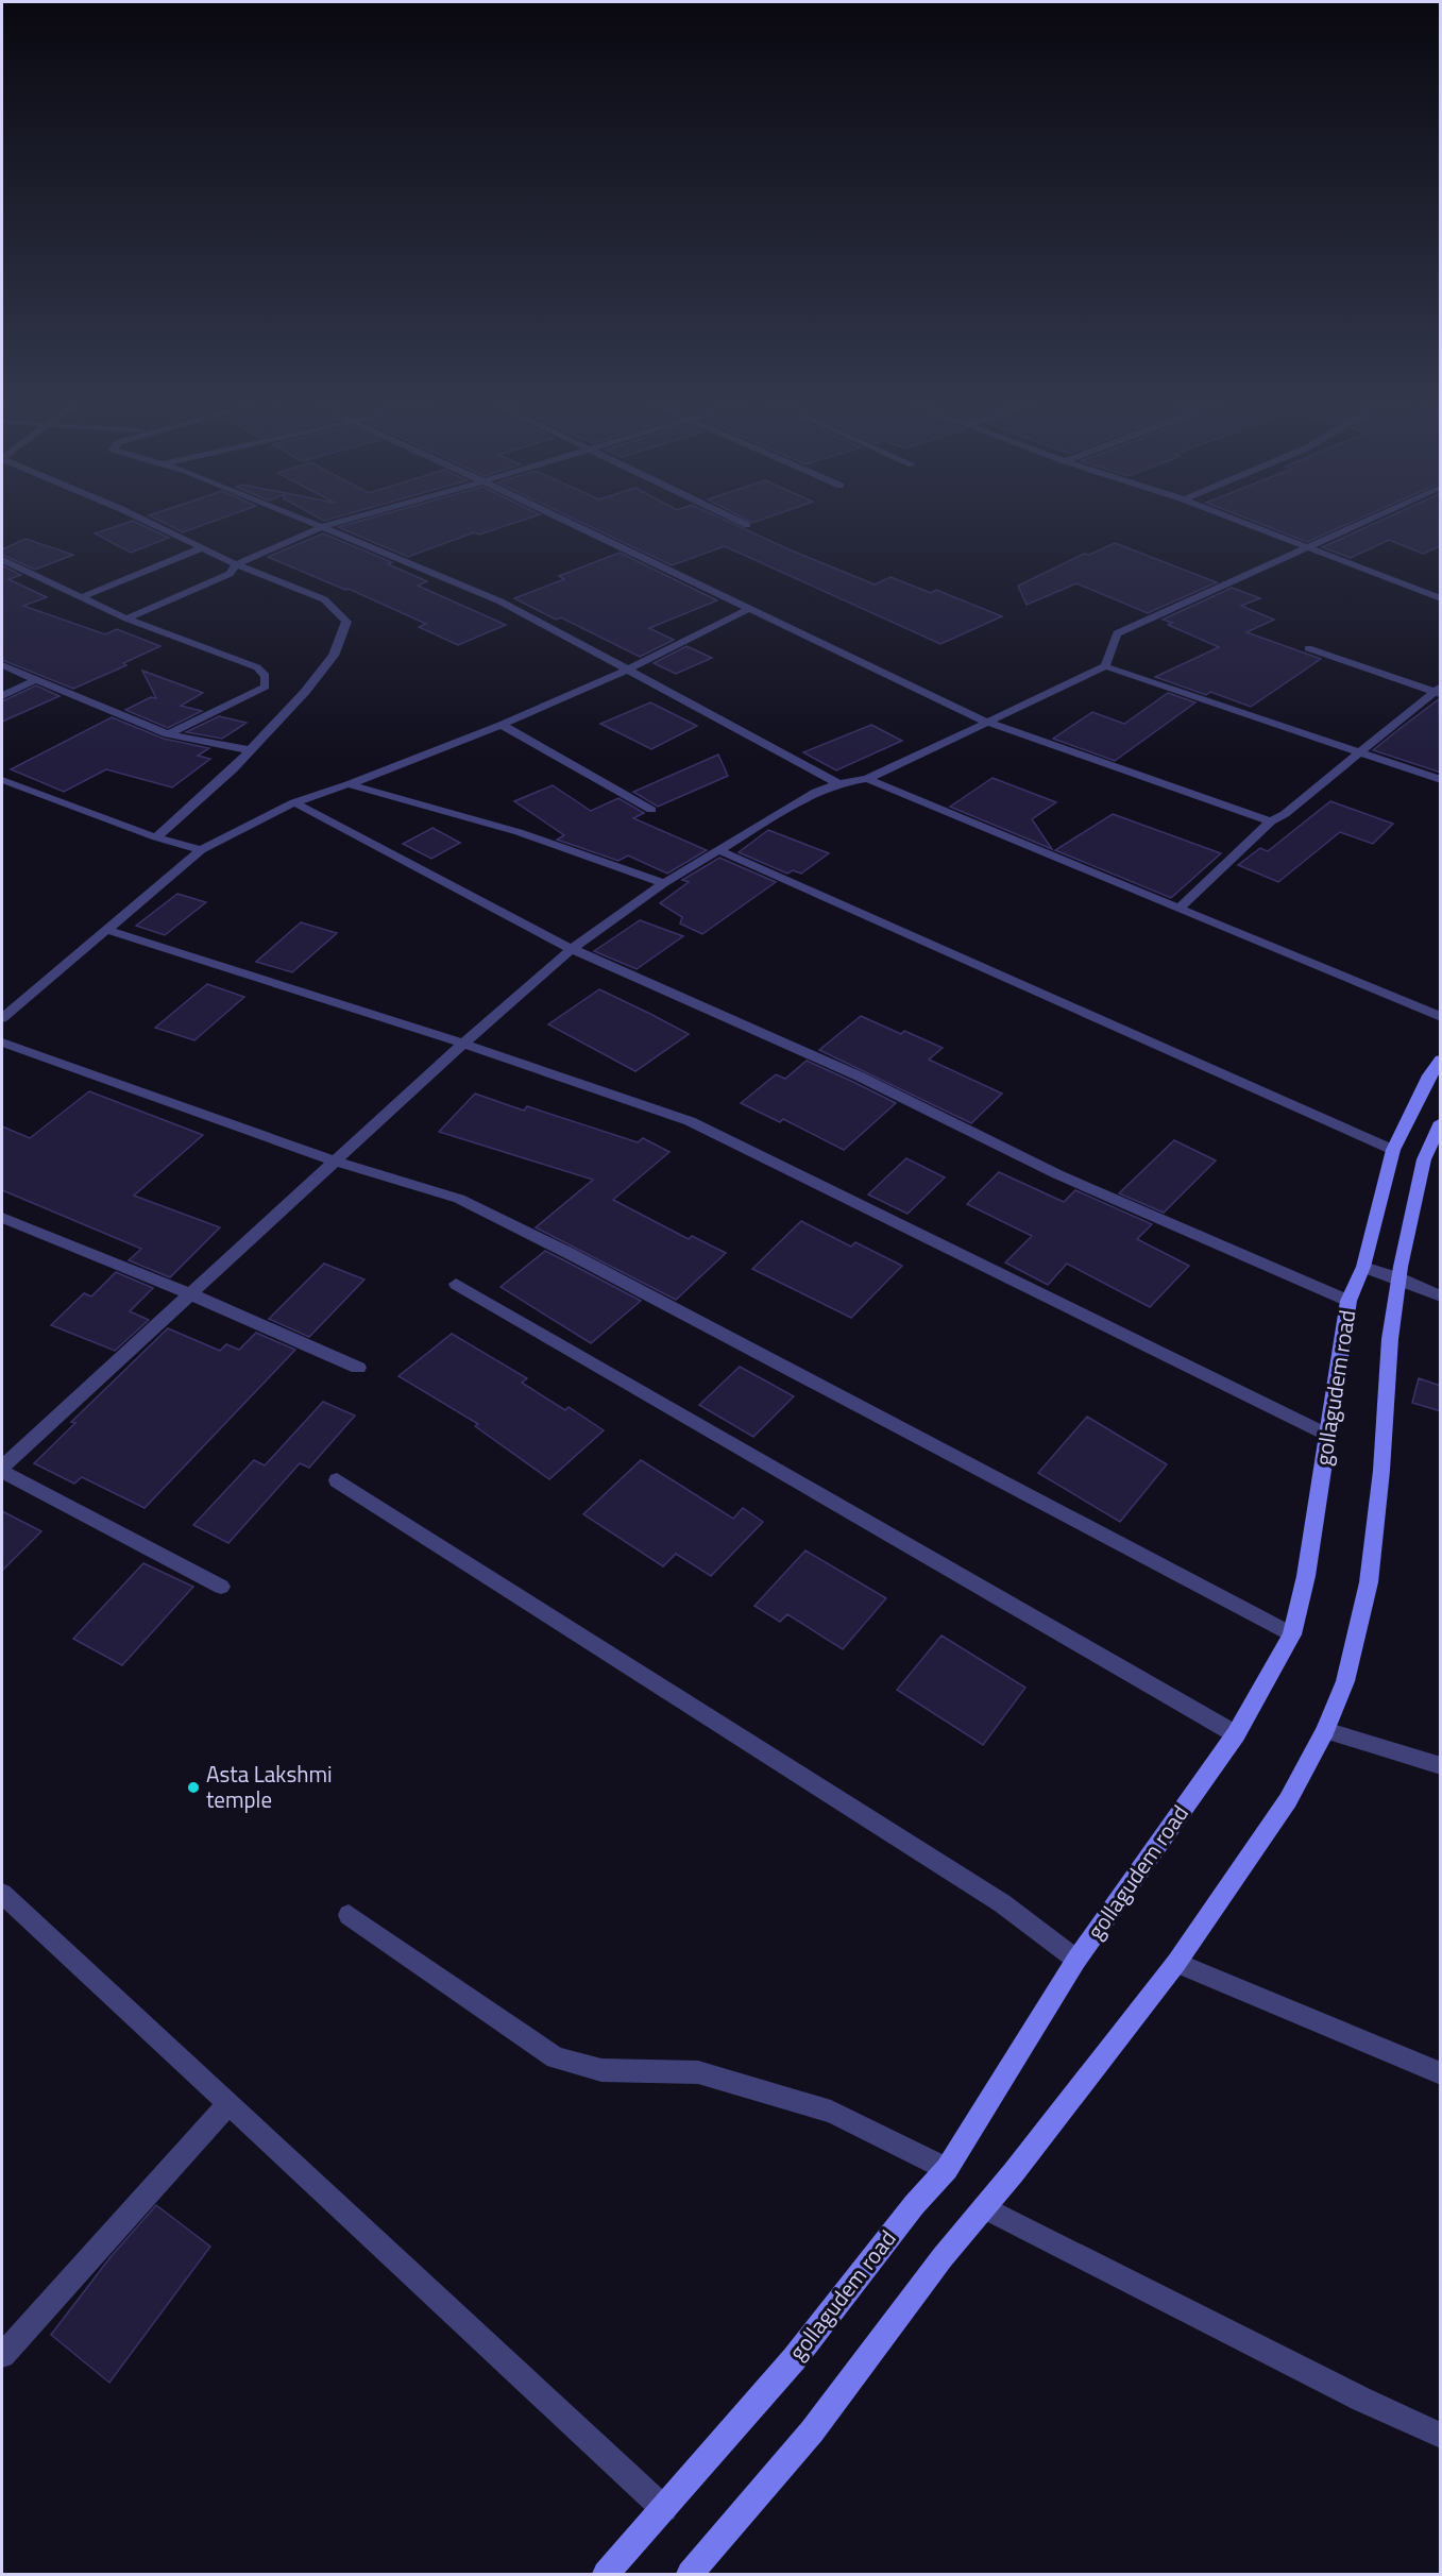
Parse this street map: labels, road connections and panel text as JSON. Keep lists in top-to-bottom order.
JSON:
{
  "streets": {
    "street": ["gollagudem road"]
  },
  "places": ["Asta Lakshmi temple"]
}
